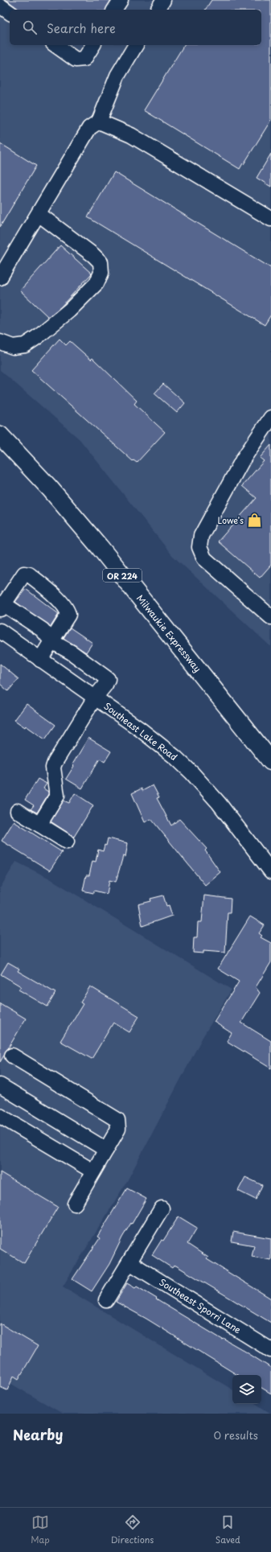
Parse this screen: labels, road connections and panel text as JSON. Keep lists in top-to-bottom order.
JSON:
{
  "streets": {
    "highway": ["OR 224", "Milwaukie Expressway"],
    "street": ["Southeast Lake Road", "Southeast Sporri Lane"]
  },
  "places": {
    "shop": ["Lowe's"]
  },
  "page": {
    "search": "Search here",
    "heading": ["Nearby", "0 results"],
    "nav": ["Map", "Directions", "Saved"]
  }
}
